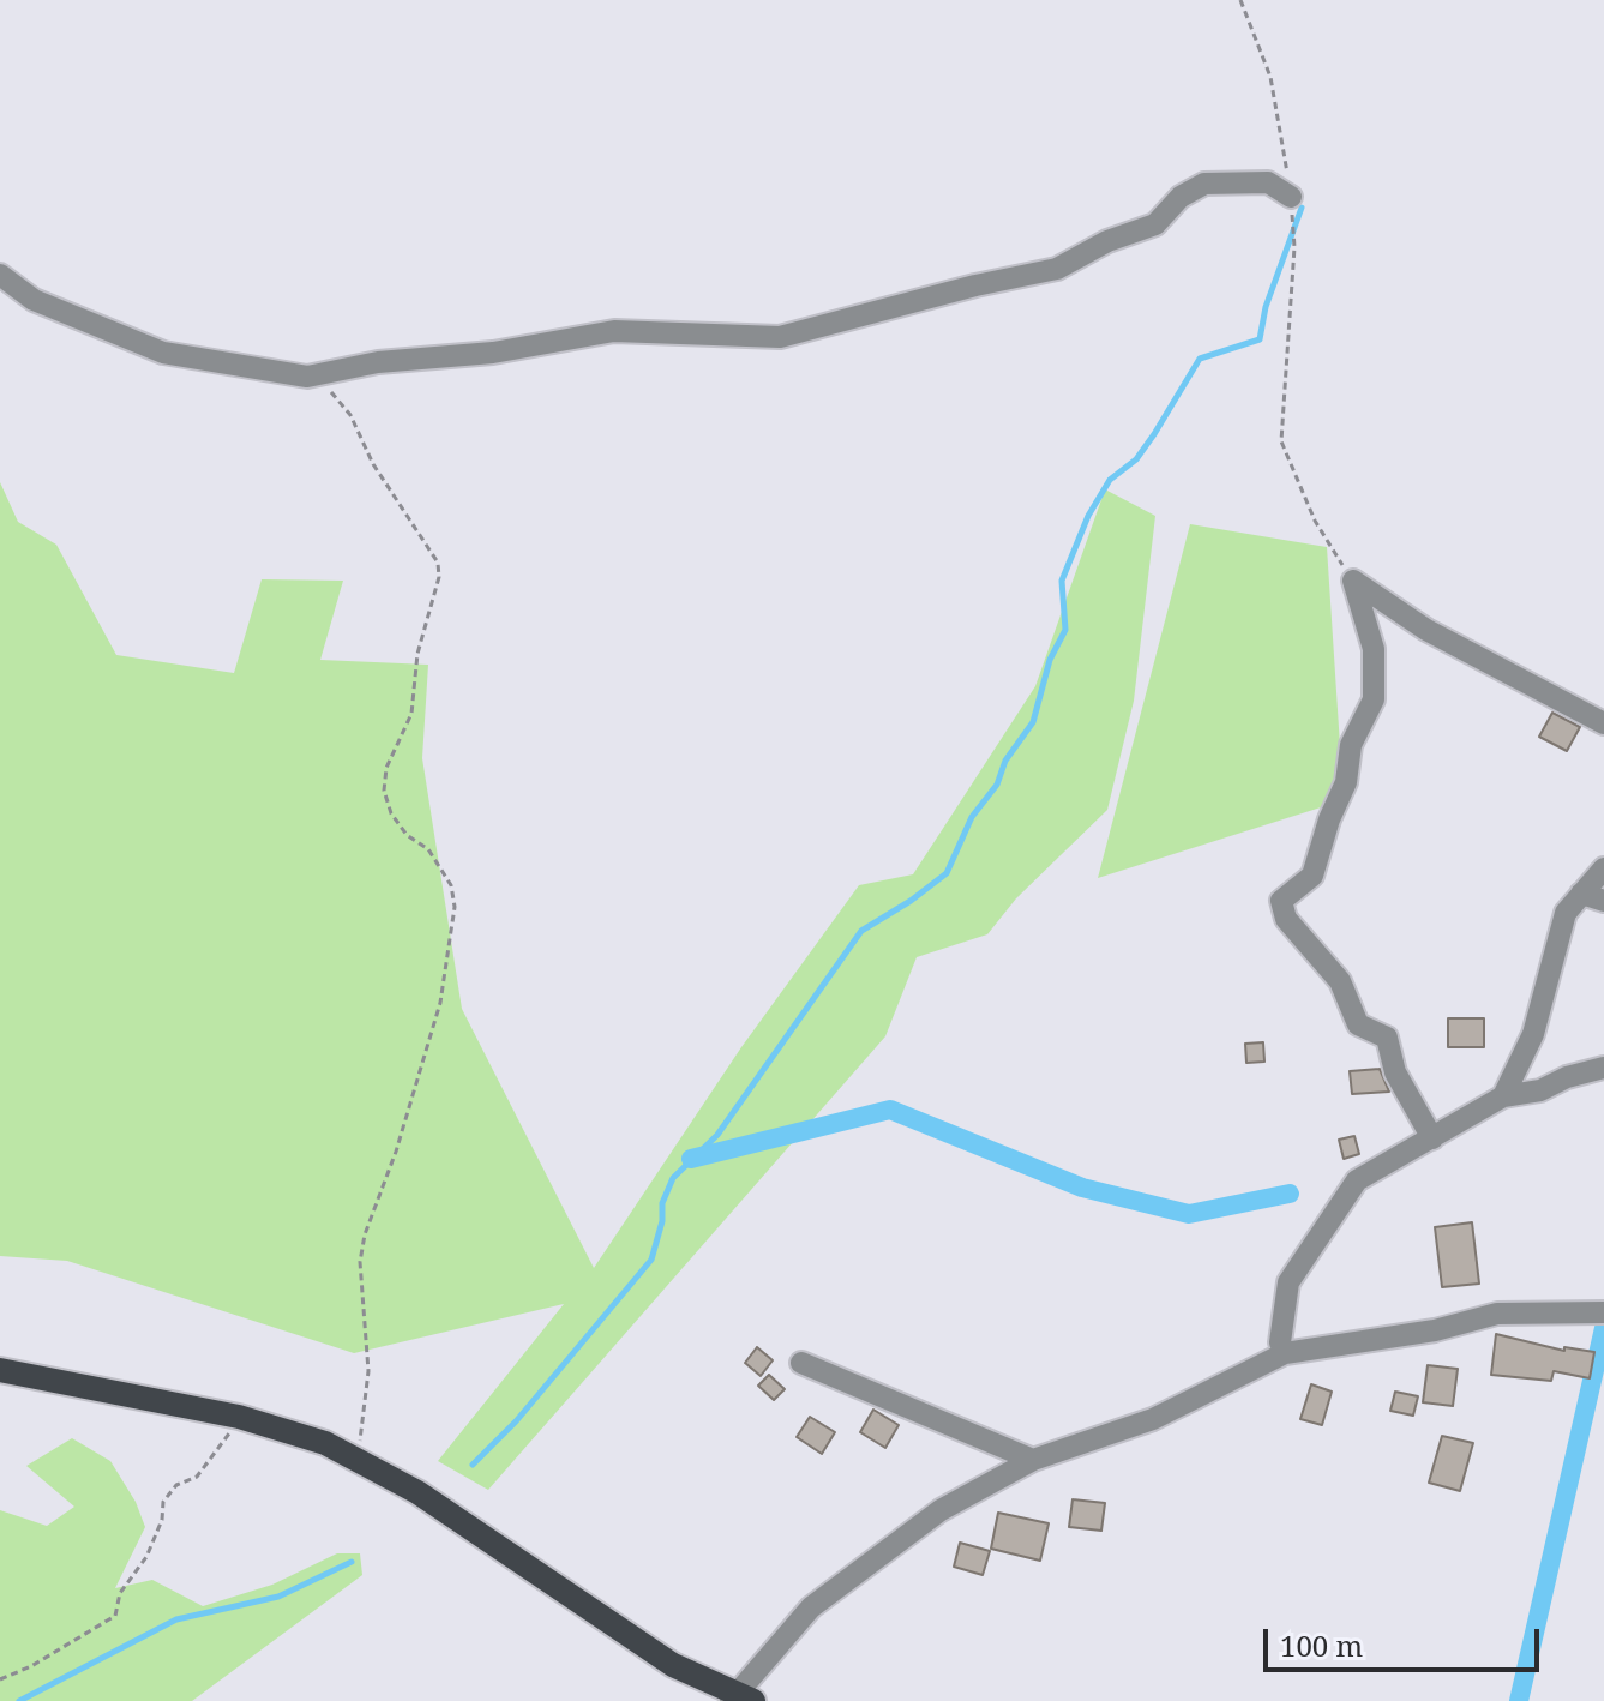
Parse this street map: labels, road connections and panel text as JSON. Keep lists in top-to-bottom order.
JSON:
{
  "scale_bar": "100 m"
}
